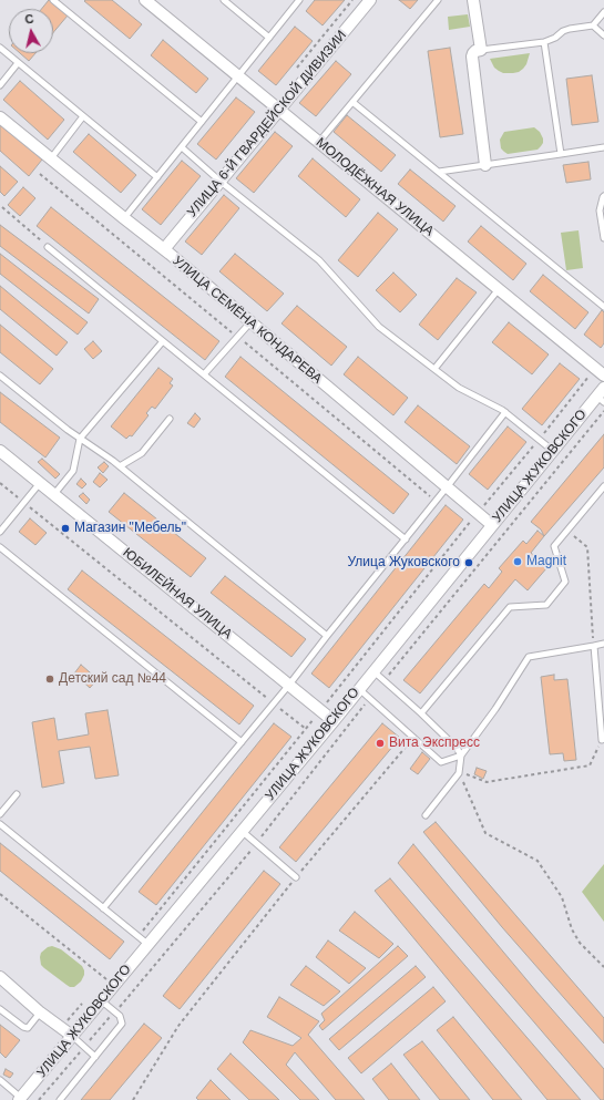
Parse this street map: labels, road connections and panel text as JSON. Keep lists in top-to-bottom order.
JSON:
{
  "streets": {
    "street": [
      "УЛИЦА 6-Й ГВАРДЕЙСКОЙ ДИВИЗИИ",
      "МОЛОДЁЖНАЯ УЛИЦА",
      "УЛИЦА СЕМЁНА КОНДАРЕВА",
      "УЛИЦА ЖУКОВСКОГО",
      "ЮБИЛЕЙНАЯ УЛИЦА"
    ]
  },
  "crossings": [
    ["УЛИЦА 6-Й ГВАРДЕЙСКОЙ ДИВИЗИИ", "МОЛОДЁЖНАЯ УЛИЦА"],
    ["УЛИЦА 6-Й ГВАРДЕЙСКОЙ ДИВИЗИИ", "УЛИЦА СЕМЁНА КОНДАРЕВА"],
    ["УЛИЦА СЕМЁНА КОНДАРЕВА", "УЛИЦА ЖУКОВСКОГО"],
    ["УЛИЦА ЖУКОВСКОГО", "ЮБИЛЕЙНАЯ УЛИЦА"]
  ],
  "places": [
    "Магазин \"Мебель\"",
    "Magnit",
    "Улица Жуковского",
    "Детский сад №44",
    "Вита Экспресс"
  ],
  "north": "top"
}
